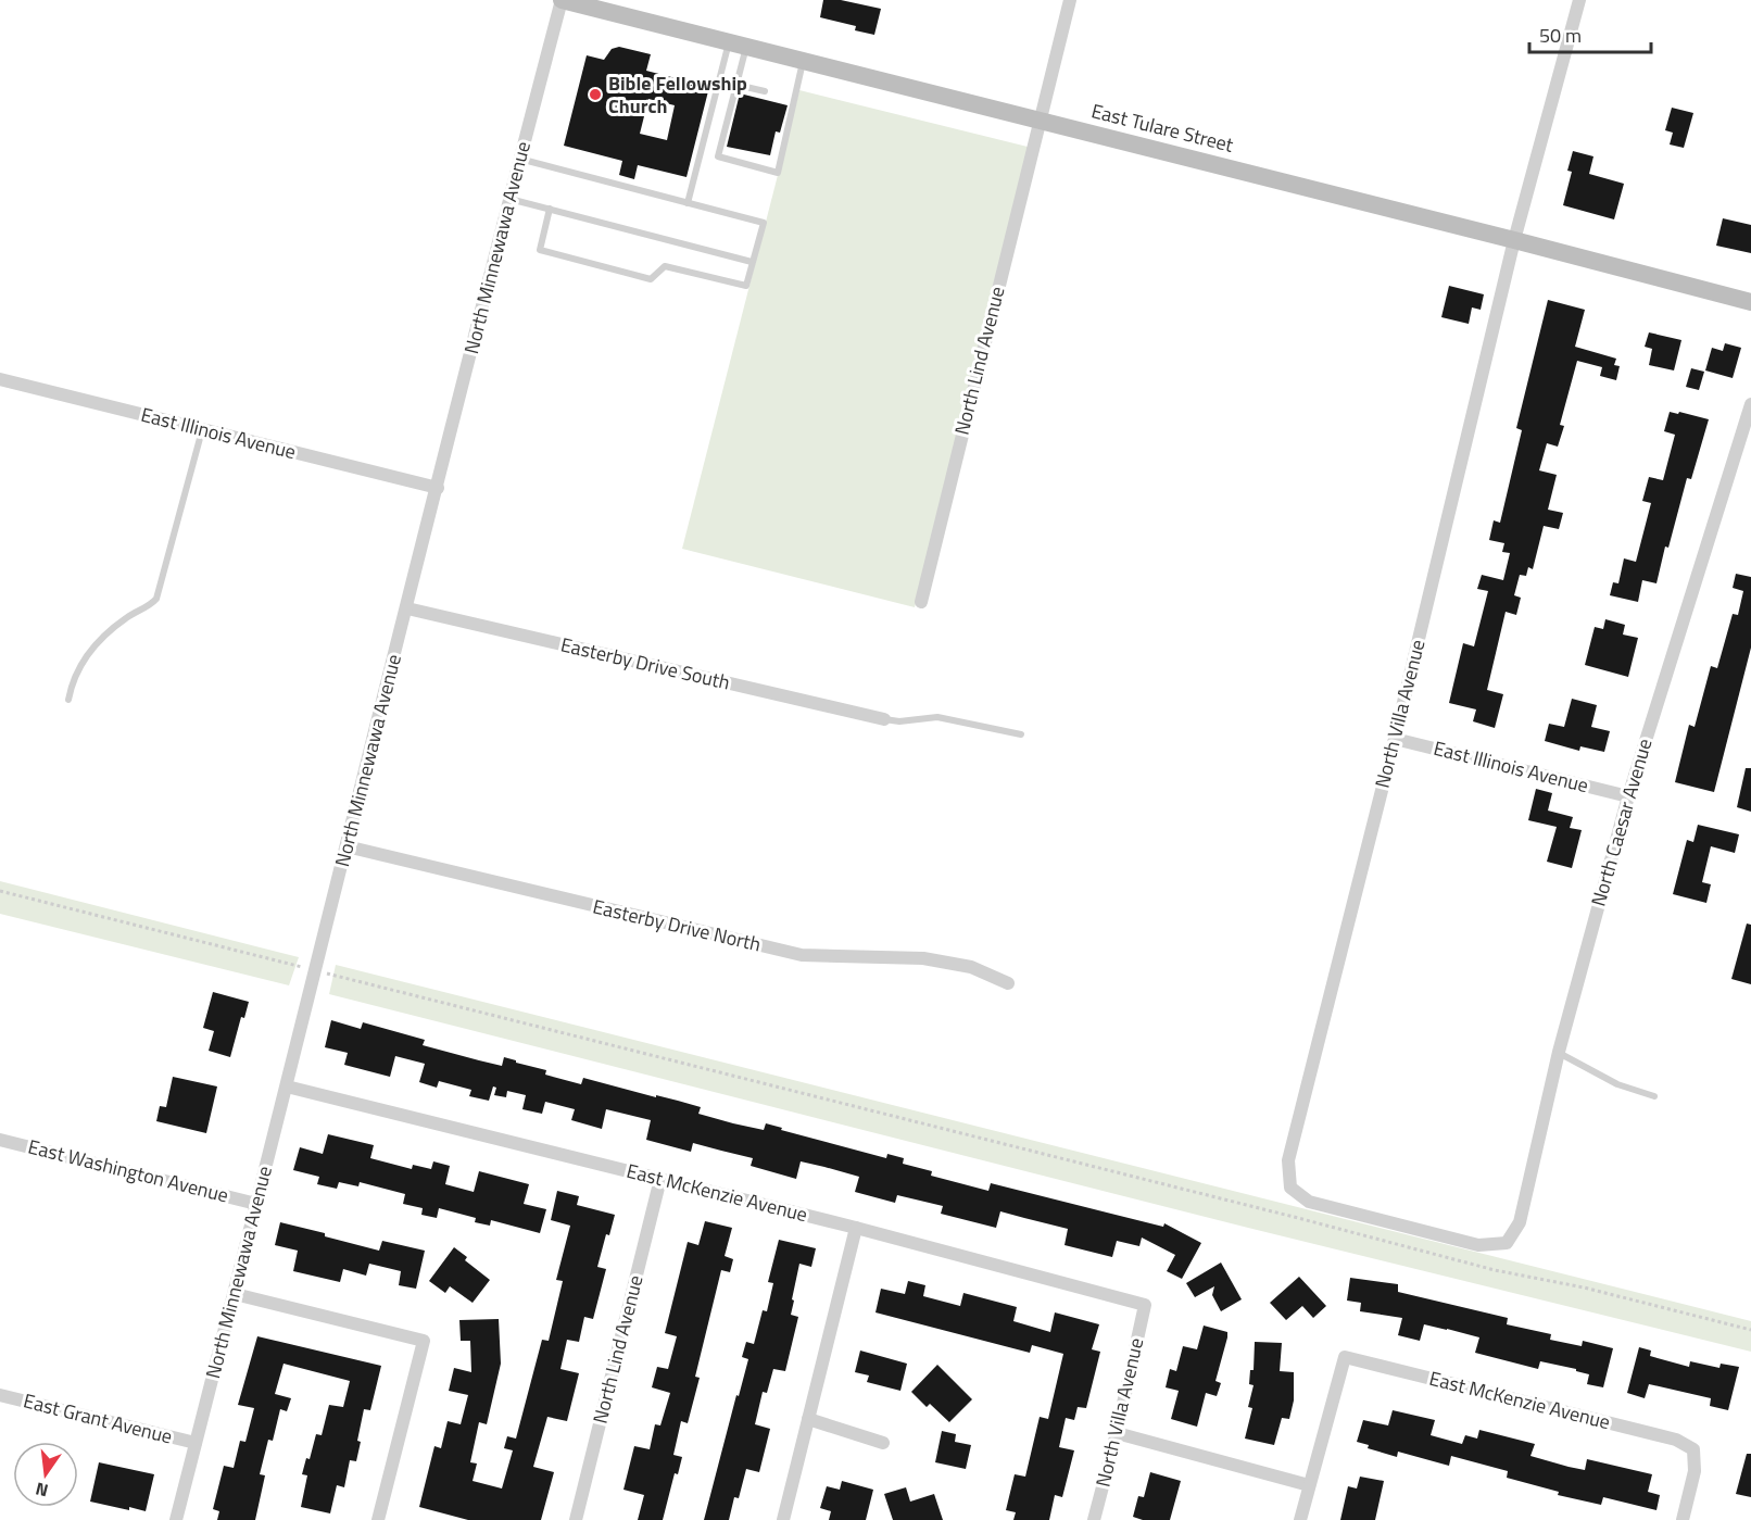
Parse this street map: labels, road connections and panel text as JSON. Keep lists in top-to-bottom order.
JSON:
{
  "streets": {
    "main road": ["East Tulare Street"],
    "street": [
      "North Minnewawa Avenue",
      "North Lind Avenue",
      "East Illinois Avenue",
      "Easterby Drive South",
      "North Villa Avenue",
      "North Caesar Avenue",
      "Easterby Drive North",
      "East Washington Avenue",
      "East McKenzie Avenue",
      "East Grant Avenue"
    ]
  },
  "crossings": [
    ["East Tulare Street", "North Minnewawa Avenue"],
    ["East Tulare Street", "North Lind Avenue"],
    ["East Tulare Street", "North Villa Avenue"],
    ["North Minnewawa Avenue", "East Illinois Avenue"],
    ["North Minnewawa Avenue", "Easterby Drive South"],
    ["North Minnewawa Avenue", "Easterby Drive North"],
    ["North Minnewawa Avenue", "East Washington Avenue"],
    ["North Minnewawa Avenue", "East McKenzie Avenue"],
    ["North Minnewawa Avenue", "East Grant Avenue"],
    ["North Lind Avenue", "East McKenzie Avenue"],
    ["East Illinois Avenue", "North Villa Avenue"],
    ["East Illinois Avenue", "North Caesar Avenue"],
    ["North Villa Avenue", "North Caesar Avenue"],
    ["North Villa Avenue", "East McKenzie Avenue"]
  ],
  "places": ["Bible Fellowship Church"],
  "scale_bar": "50 m",
  "north": "bottom"
}
